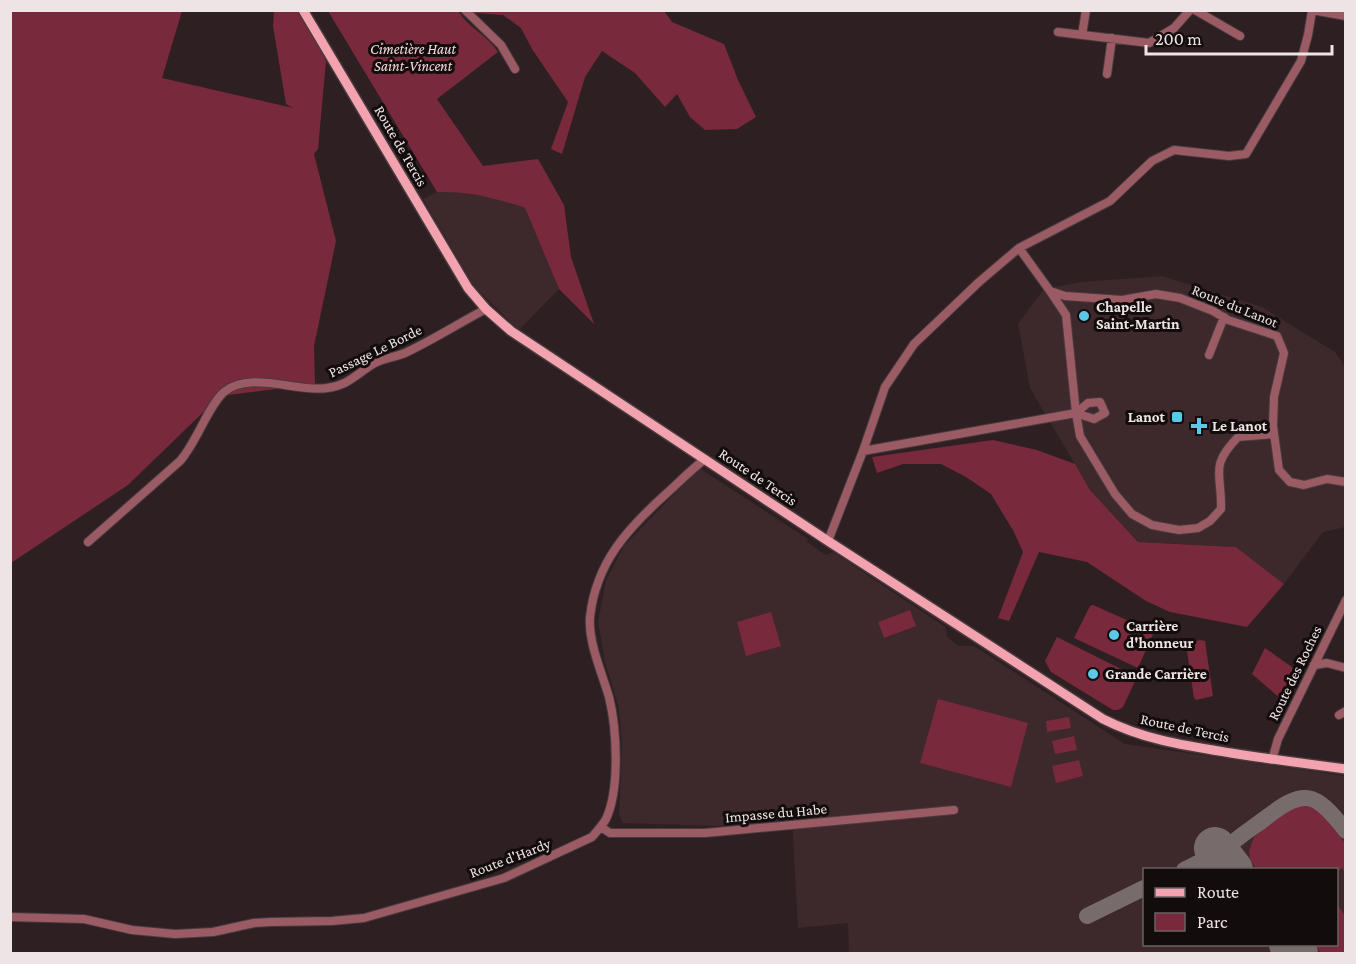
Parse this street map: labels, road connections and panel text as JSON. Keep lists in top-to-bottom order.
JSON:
{
  "streets": {
    "main road": ["Route de Tercis"],
    "street": [
      "Route du Lanot",
      "Passage Le Borde",
      "Route des Roches",
      "Impasse du Habe",
      "Route d'Hardy"
    ]
  },
  "crossings": [
    ["Route de Tercis", "Passage Le Borde"],
    ["Route de Tercis", "Route des Roches"],
    ["Impasse du Habe", "Route d'Hardy"]
  ],
  "parks": ["Cimetière Haut Saint-Vincent"],
  "places": {
    "other": ["Chapelle Saint-Martin", "Carrière d'honneur", "Grande Carrière"],
    "transit": ["Lanot"],
    "health": ["Le Lanot"]
  },
  "legend": ["Route", "Parc"],
  "scale_bar": "200 m"
}
